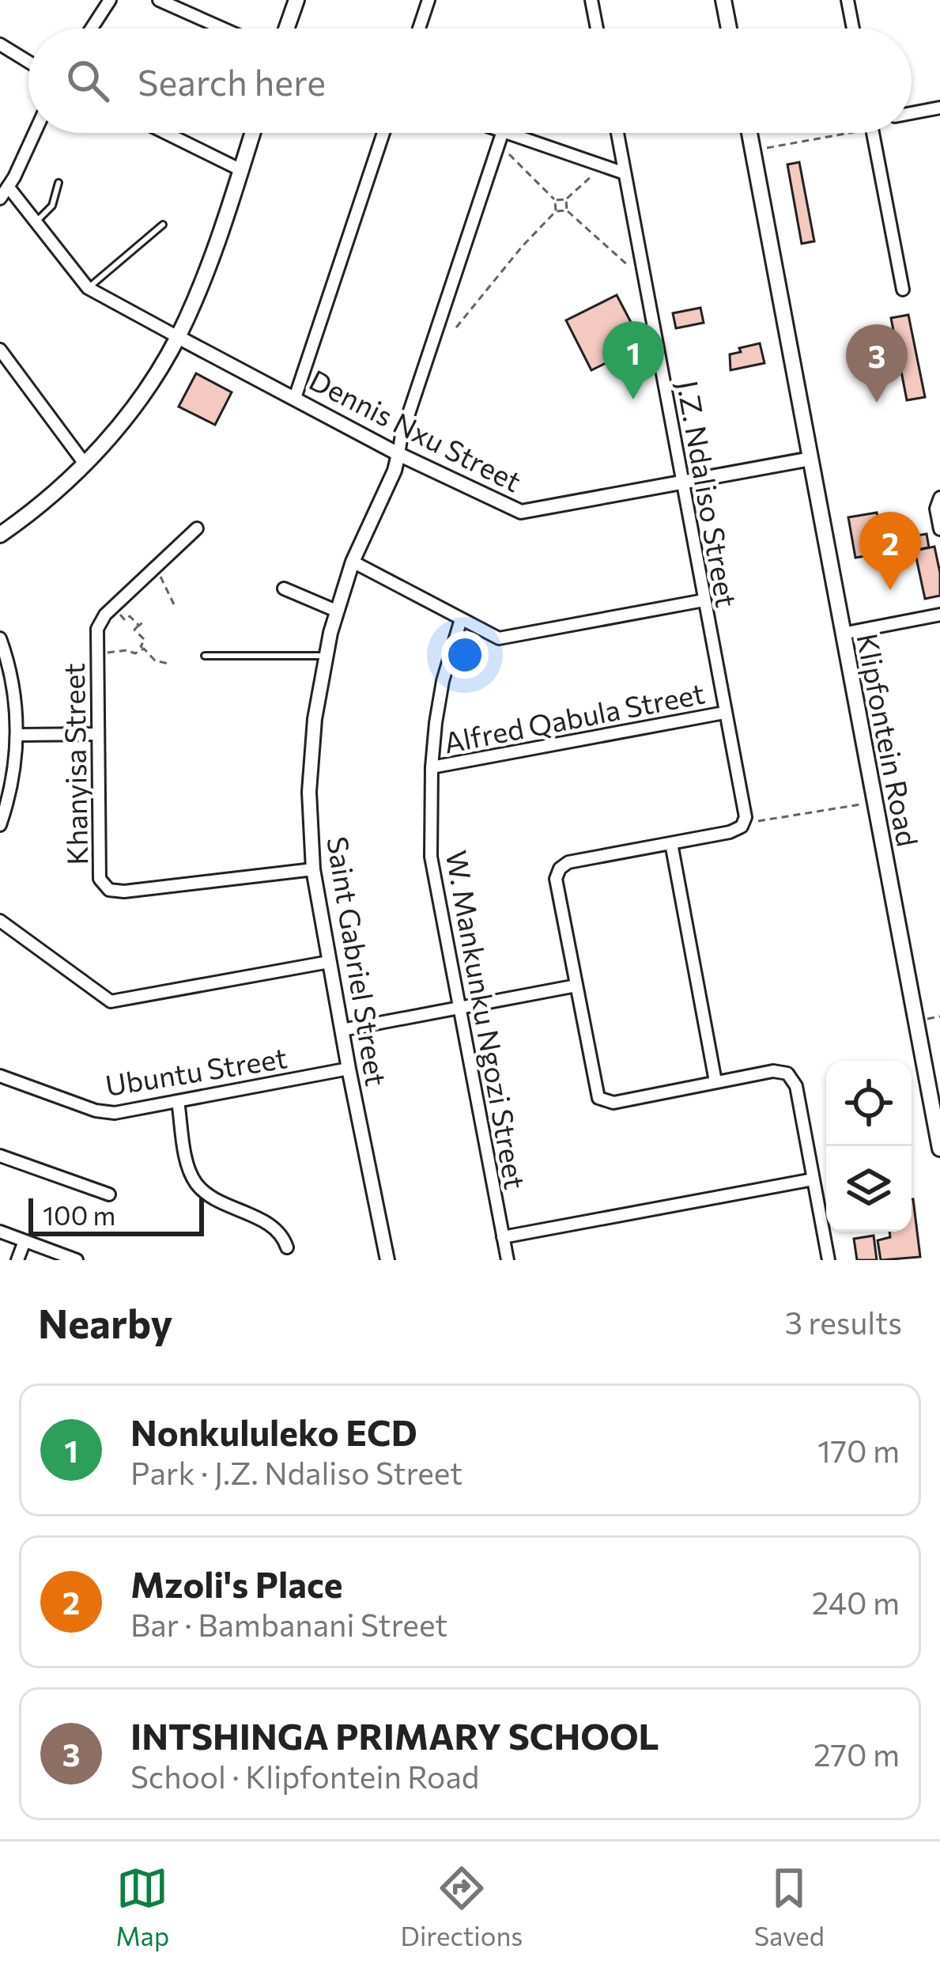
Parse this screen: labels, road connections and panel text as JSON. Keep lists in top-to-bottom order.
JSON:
{
  "streets": {
    "main road": ["Klipfontein Road"],
    "street": [
      "Dennis Nxu Street",
      "J.Z. Ndaliso Street",
      "Alfred Qabula Street",
      "Khanyisa Street",
      "Saint Gabriel Street",
      "W. Mankunku Ngozi Street",
      "Ubuntu Street"
    ]
  },
  "crossings": [
    ["Dennis Nxu Street", "J.Z. Ndaliso Street"],
    ["Dennis Nxu Street", "Klipfontein Road"],
    ["Dennis Nxu Street", "Saint Gabriel Street"],
    ["J.Z. Ndaliso Street", "Alfred Qabula Street"],
    ["Alfred Qabula Street", "W. Mankunku Ngozi Street"],
    ["Khanyisa Street", "Saint Gabriel Street"],
    ["Saint Gabriel Street", "Ubuntu Street"]
  ],
  "scale_bar": "100 m",
  "page": {
    "search": "Search here",
    "pins": ["1", "3", "2"],
    "scale": "100 m",
    "heading": ["Nearby", "3 results"],
    "list": [
      {
        "mark": "1",
        "name": "Nonkululeko ECD",
        "note": "Park · J.Z. Ndaliso Street",
        "value": "170 m"
      },
      {
        "mark": "2",
        "name": "Mzoli's Place",
        "note": "Bar · Bambanani Street",
        "value": "240 m"
      },
      {
        "mark": "3",
        "name": "INTSHINGA PRIMARY SCHOOL",
        "note": "School · Klipfontein Road",
        "value": "270 m"
      }
    ],
    "nav": ["Map", "Directions", "Saved"]
  }
}
